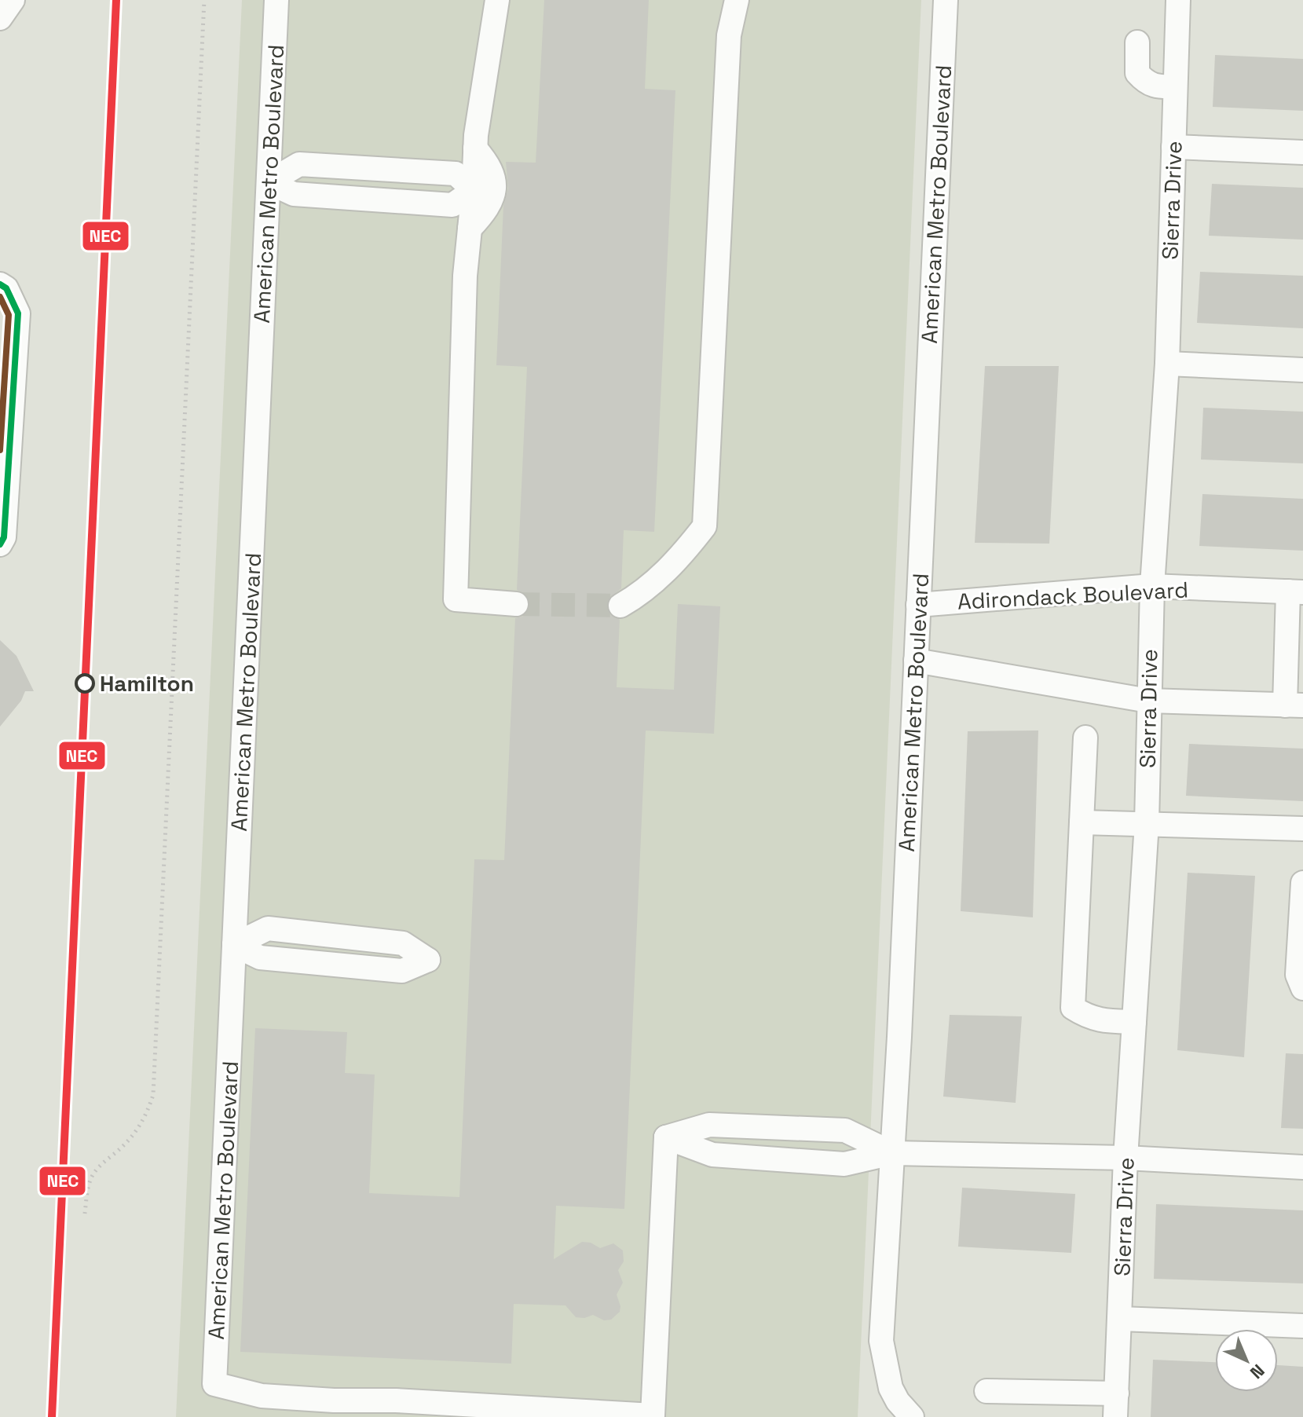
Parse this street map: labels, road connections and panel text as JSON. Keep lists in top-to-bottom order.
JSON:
{
  "streets": {
    "street": ["American Metro Boulevard", "Sierra Drive", "Adirondack Boulevard"]
  },
  "crossings": [
    ["American Metro Boulevard", "Adirondack Boulevard"],
    ["Sierra Drive", "Adirondack Boulevard"]
  ],
  "places": ["Hamilton"],
  "lines": ["transit line NEC"],
  "north": "bottom right"
}
